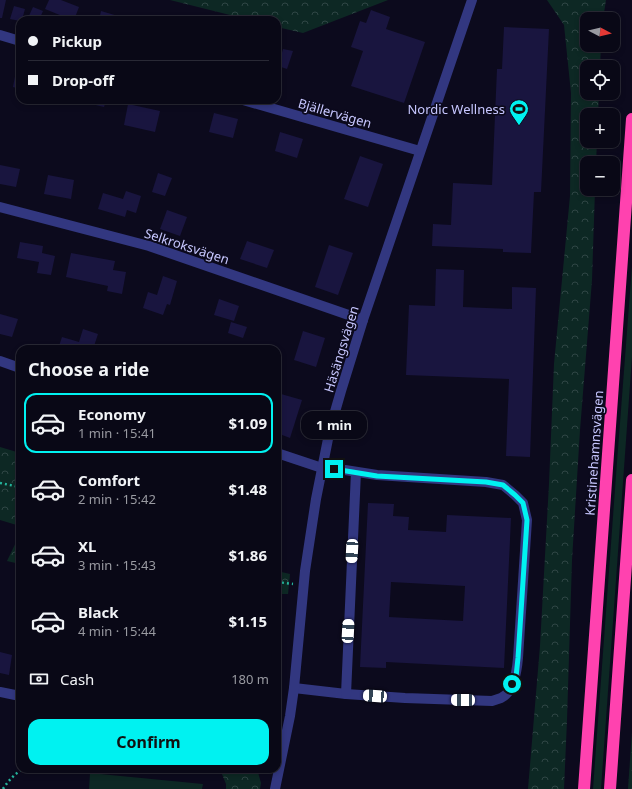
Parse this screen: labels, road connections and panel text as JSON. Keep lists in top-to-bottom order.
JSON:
{
  "streets": {
    "highway": ["Kristinehamnsvägen"],
    "street": ["Bjällervägen", "Selkroksvägen", "Häsängsvägen"]
  },
  "crossings": [
    ["Bjällervägen", "Häsängsvägen"],
    ["Selkroksvägen", "Häsängsvägen"]
  ],
  "places": {
    "sports": ["Nordic Wellness"]
  },
  "north": "right",
  "page": {
    "map_buttons": ["+", "−"],
    "banner": ["Pickup", "Drop-off"],
    "heading": "Choose a ride",
    "list": [
      {
        "name": "Economy",
        "note": "1 min · 15:41",
        "value": "$1.09"
      },
      {
        "name": "Comfort",
        "note": "2 min · 15:42",
        "value": "$1.48"
      },
      {
        "name": "XL",
        "note": "3 min · 15:43",
        "value": "$1.86"
      },
      {
        "name": "Black",
        "note": "4 min · 15:44",
        "value": "$1.15"
      }
    ],
    "bubble": "1 min",
    "pay": ["Cash", "180 m"],
    "buttons": "Confirm"
  }
}
